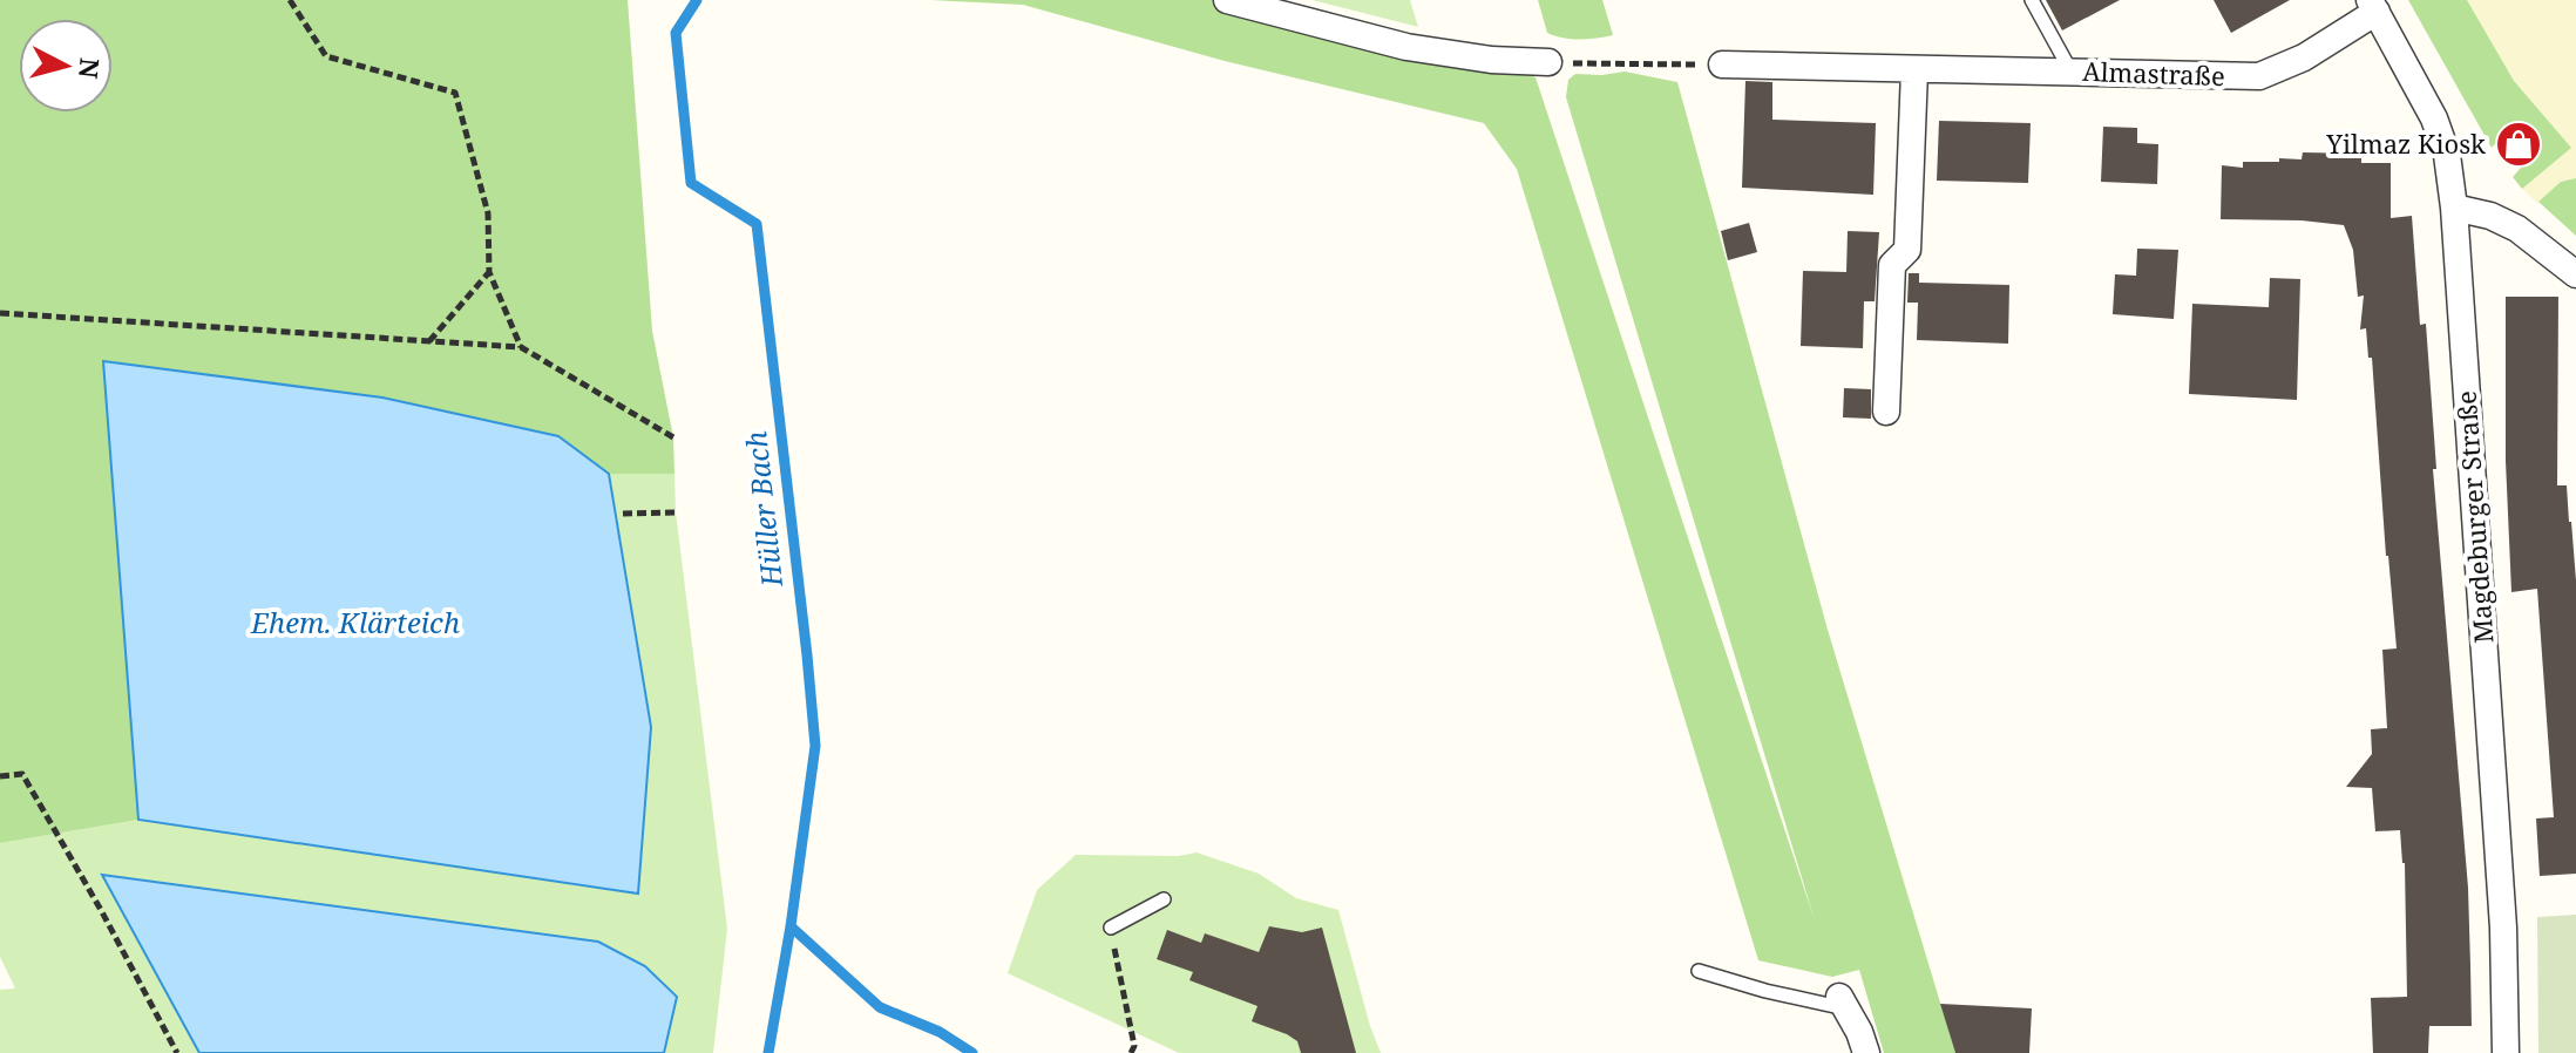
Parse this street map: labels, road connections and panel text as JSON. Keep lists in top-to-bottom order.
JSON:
{
  "streets": {
    "street": ["Almastraße", "Magdeburger Straße"]
  },
  "crossings": [
    ["Almastraße", "Magdeburger Straße"]
  ],
  "water": ["Hüller Bach", "Ehem. Klärteich"],
  "places": {
    "shop": ["Yilmaz Kiosk"]
  },
  "north": "right"
}
